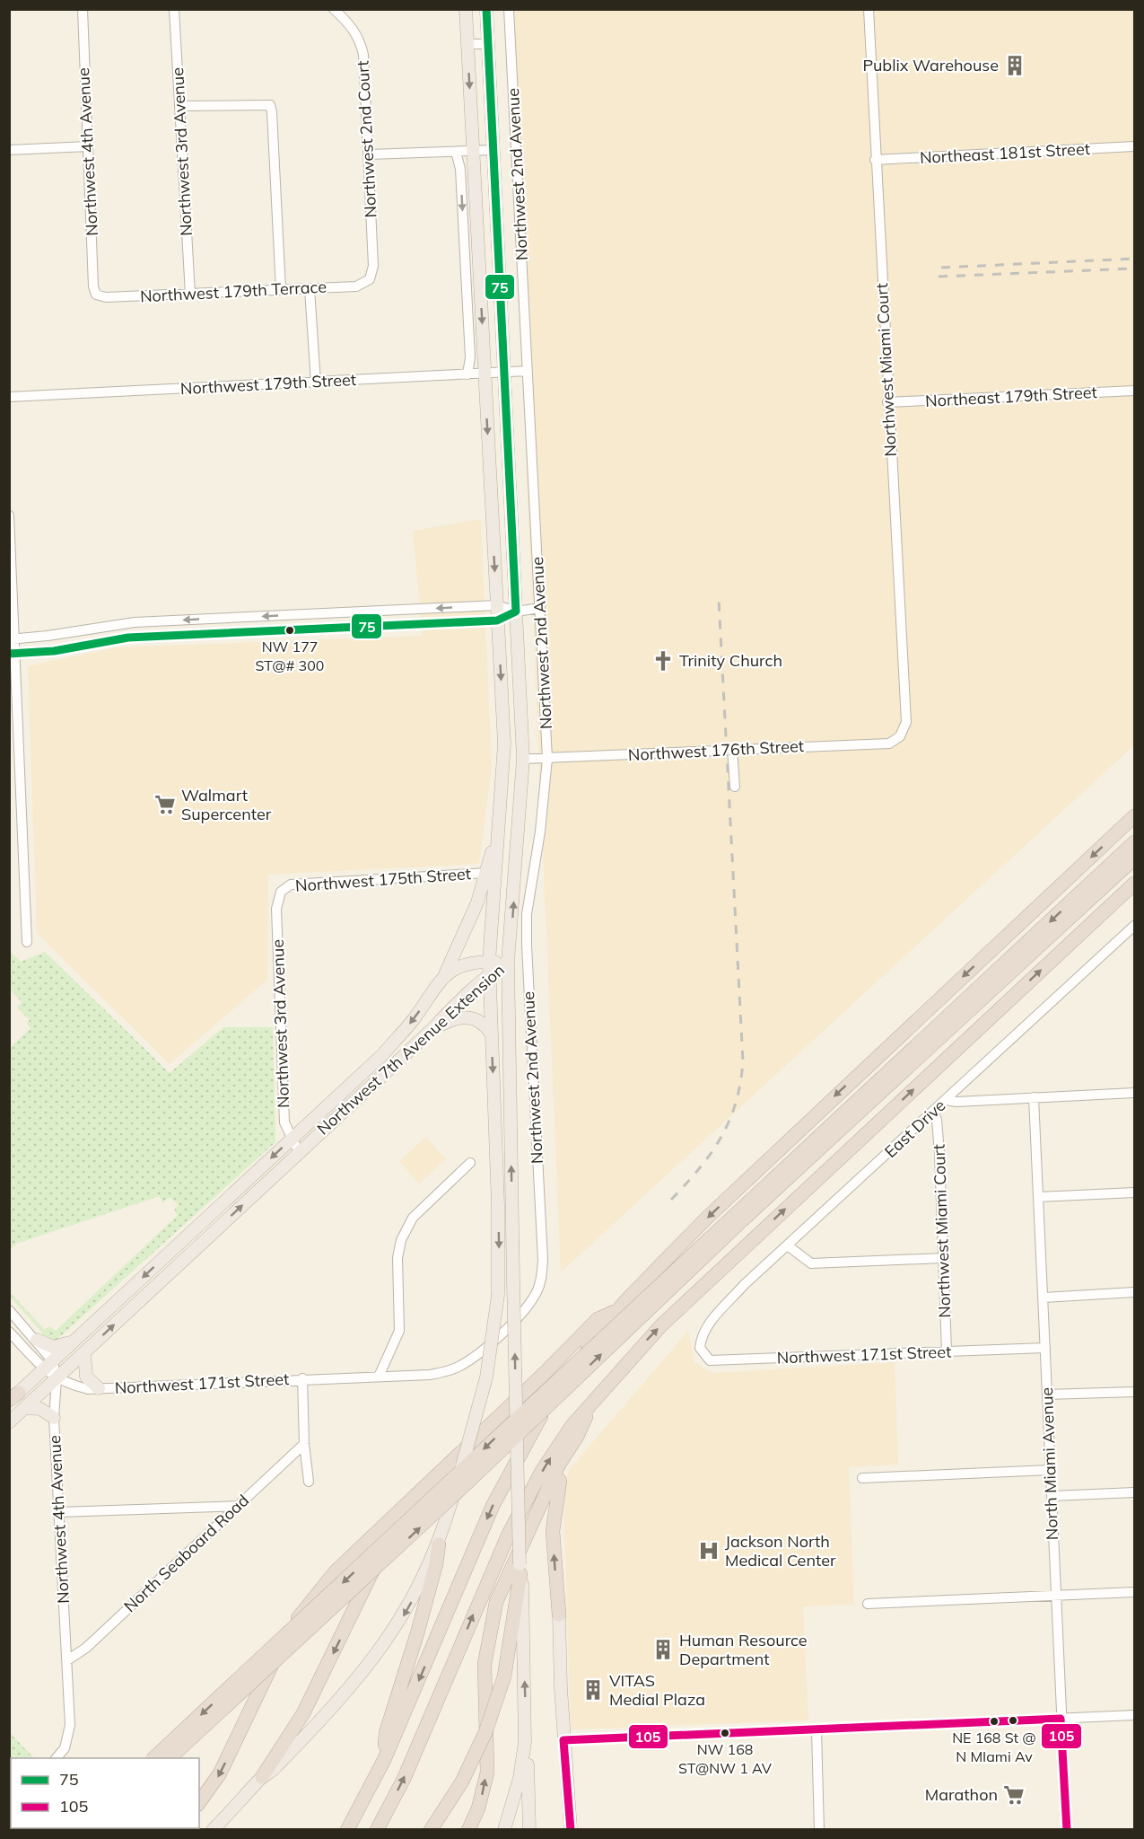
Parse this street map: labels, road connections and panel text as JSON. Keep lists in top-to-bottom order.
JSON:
{
  "streets": {
    "main road": ["Northwest 2nd Avenue", "Northwest 7th Avenue Extension"],
    "street": [
      "Northwest 2nd Court",
      "Northwest 4th Avenue",
      "Northwest 3rd Avenue",
      "Northeast 181st Street",
      "Northwest 179th Terrace",
      "Northwest Miami Court",
      "Northwest 179th Street",
      "Northeast 179th Street",
      "Northwest 176th Street",
      "Northwest 175th Street",
      "East Drive",
      "Northwest 171st Street",
      "North Miami Avenue",
      "North Seaboard Road"
    ]
  },
  "crossings": [
    ["Northwest 2nd Court", "Northwest 179th Terrace"],
    ["Northwest 4th Avenue", "Northwest 179th Terrace"],
    ["Northwest 4th Avenue", "Northwest 7th Avenue Extension"],
    ["Northwest 4th Avenue", "Northwest 171st Street"],
    ["Northwest 4th Avenue", "North Seaboard Road"],
    ["Northwest 3rd Avenue", "Northwest 179th Terrace"],
    ["Northwest 3rd Avenue", "Northwest 175th Street"],
    ["Northwest 3rd Avenue", "Northwest 7th Avenue Extension"],
    ["Northeast 181st Street", "Northwest Miami Court"],
    ["Northwest 2nd Avenue", "Northwest 179th Street"],
    ["Northwest 2nd Avenue", "Northwest 176th Street"],
    ["Northwest 2nd Avenue", "Northwest 7th Avenue Extension"],
    ["Northwest 2nd Avenue", "Northwest 171st Street"],
    ["Northwest Miami Court", "Northeast 179th Street"],
    ["Northwest Miami Court", "Northwest 176th Street"],
    ["Northwest Miami Court", "East Drive"],
    ["Northwest Miami Court", "Northwest 171st Street"],
    ["Northwest 7th Avenue Extension", "Northwest 171st Street"],
    ["East Drive", "Northwest 171st Street"],
    ["Northwest 171st Street", "North Miami Avenue"]
  ],
  "places": {
    "building": ["Publix Warehouse", "Human Resource Department", "VITAS Medial Plaza"],
    "other": ["NW 177 ST@# 300", "NE 168 St @ N MIami Av", "NW 168 ST@NW 1 AV"],
    "church": ["Trinity Church"],
    "supermarket": ["Walmart Supercenter", "Marathon"],
    "hospital": ["Jackson North Medical Center"]
  },
  "lines": ["transit line 75", "transit line 105"],
  "legend": ["75", "105"]
}
